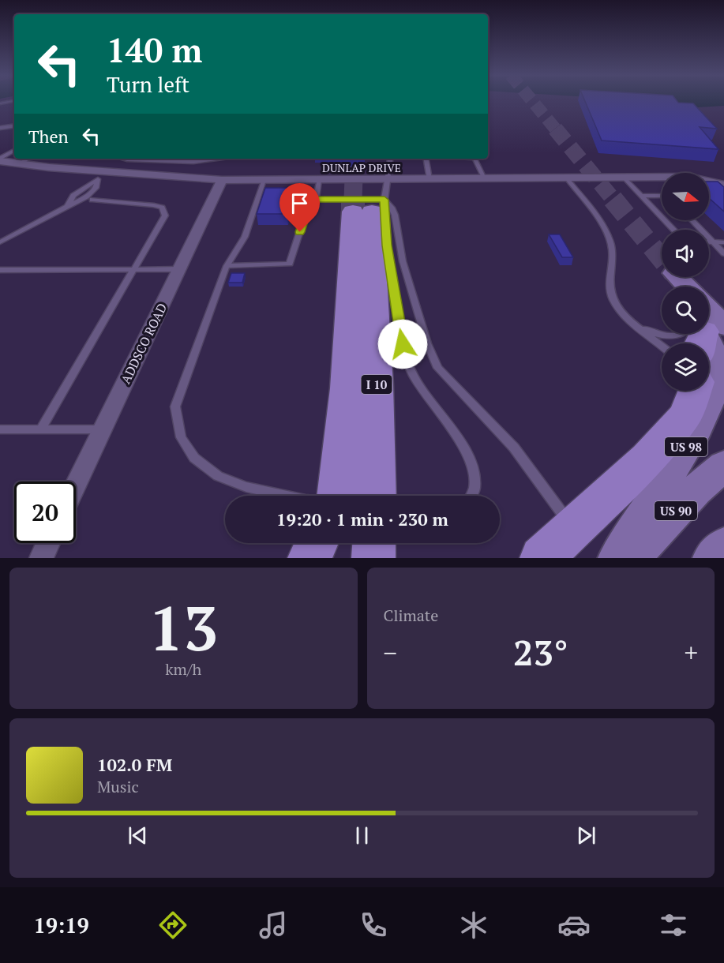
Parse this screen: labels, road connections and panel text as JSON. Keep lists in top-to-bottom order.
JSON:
{
  "streets": {
    "highway": ["I 10"],
    "main road": ["US 98", "US 90"],
    "street": ["DUNLAP DRIVE", "ADDSCO ROAD"]
  },
  "crossings": [
    ["DUNLAP DRIVE", "ADDSCO ROAD"]
  ],
  "north": "right",
  "page": {
    "turn": ["140 m", "Turn left"],
    "then": "Then",
    "limit": "20",
    "trip": "19:20 · 1 min · 230 m",
    "tile": [
      ["13", "km/h"],
      "Climate"
    ],
    "heat": ["−", "23°", "+"],
    "song": ["102.0 FM", "Music"],
    "tabs": "19:19"
  }
}
